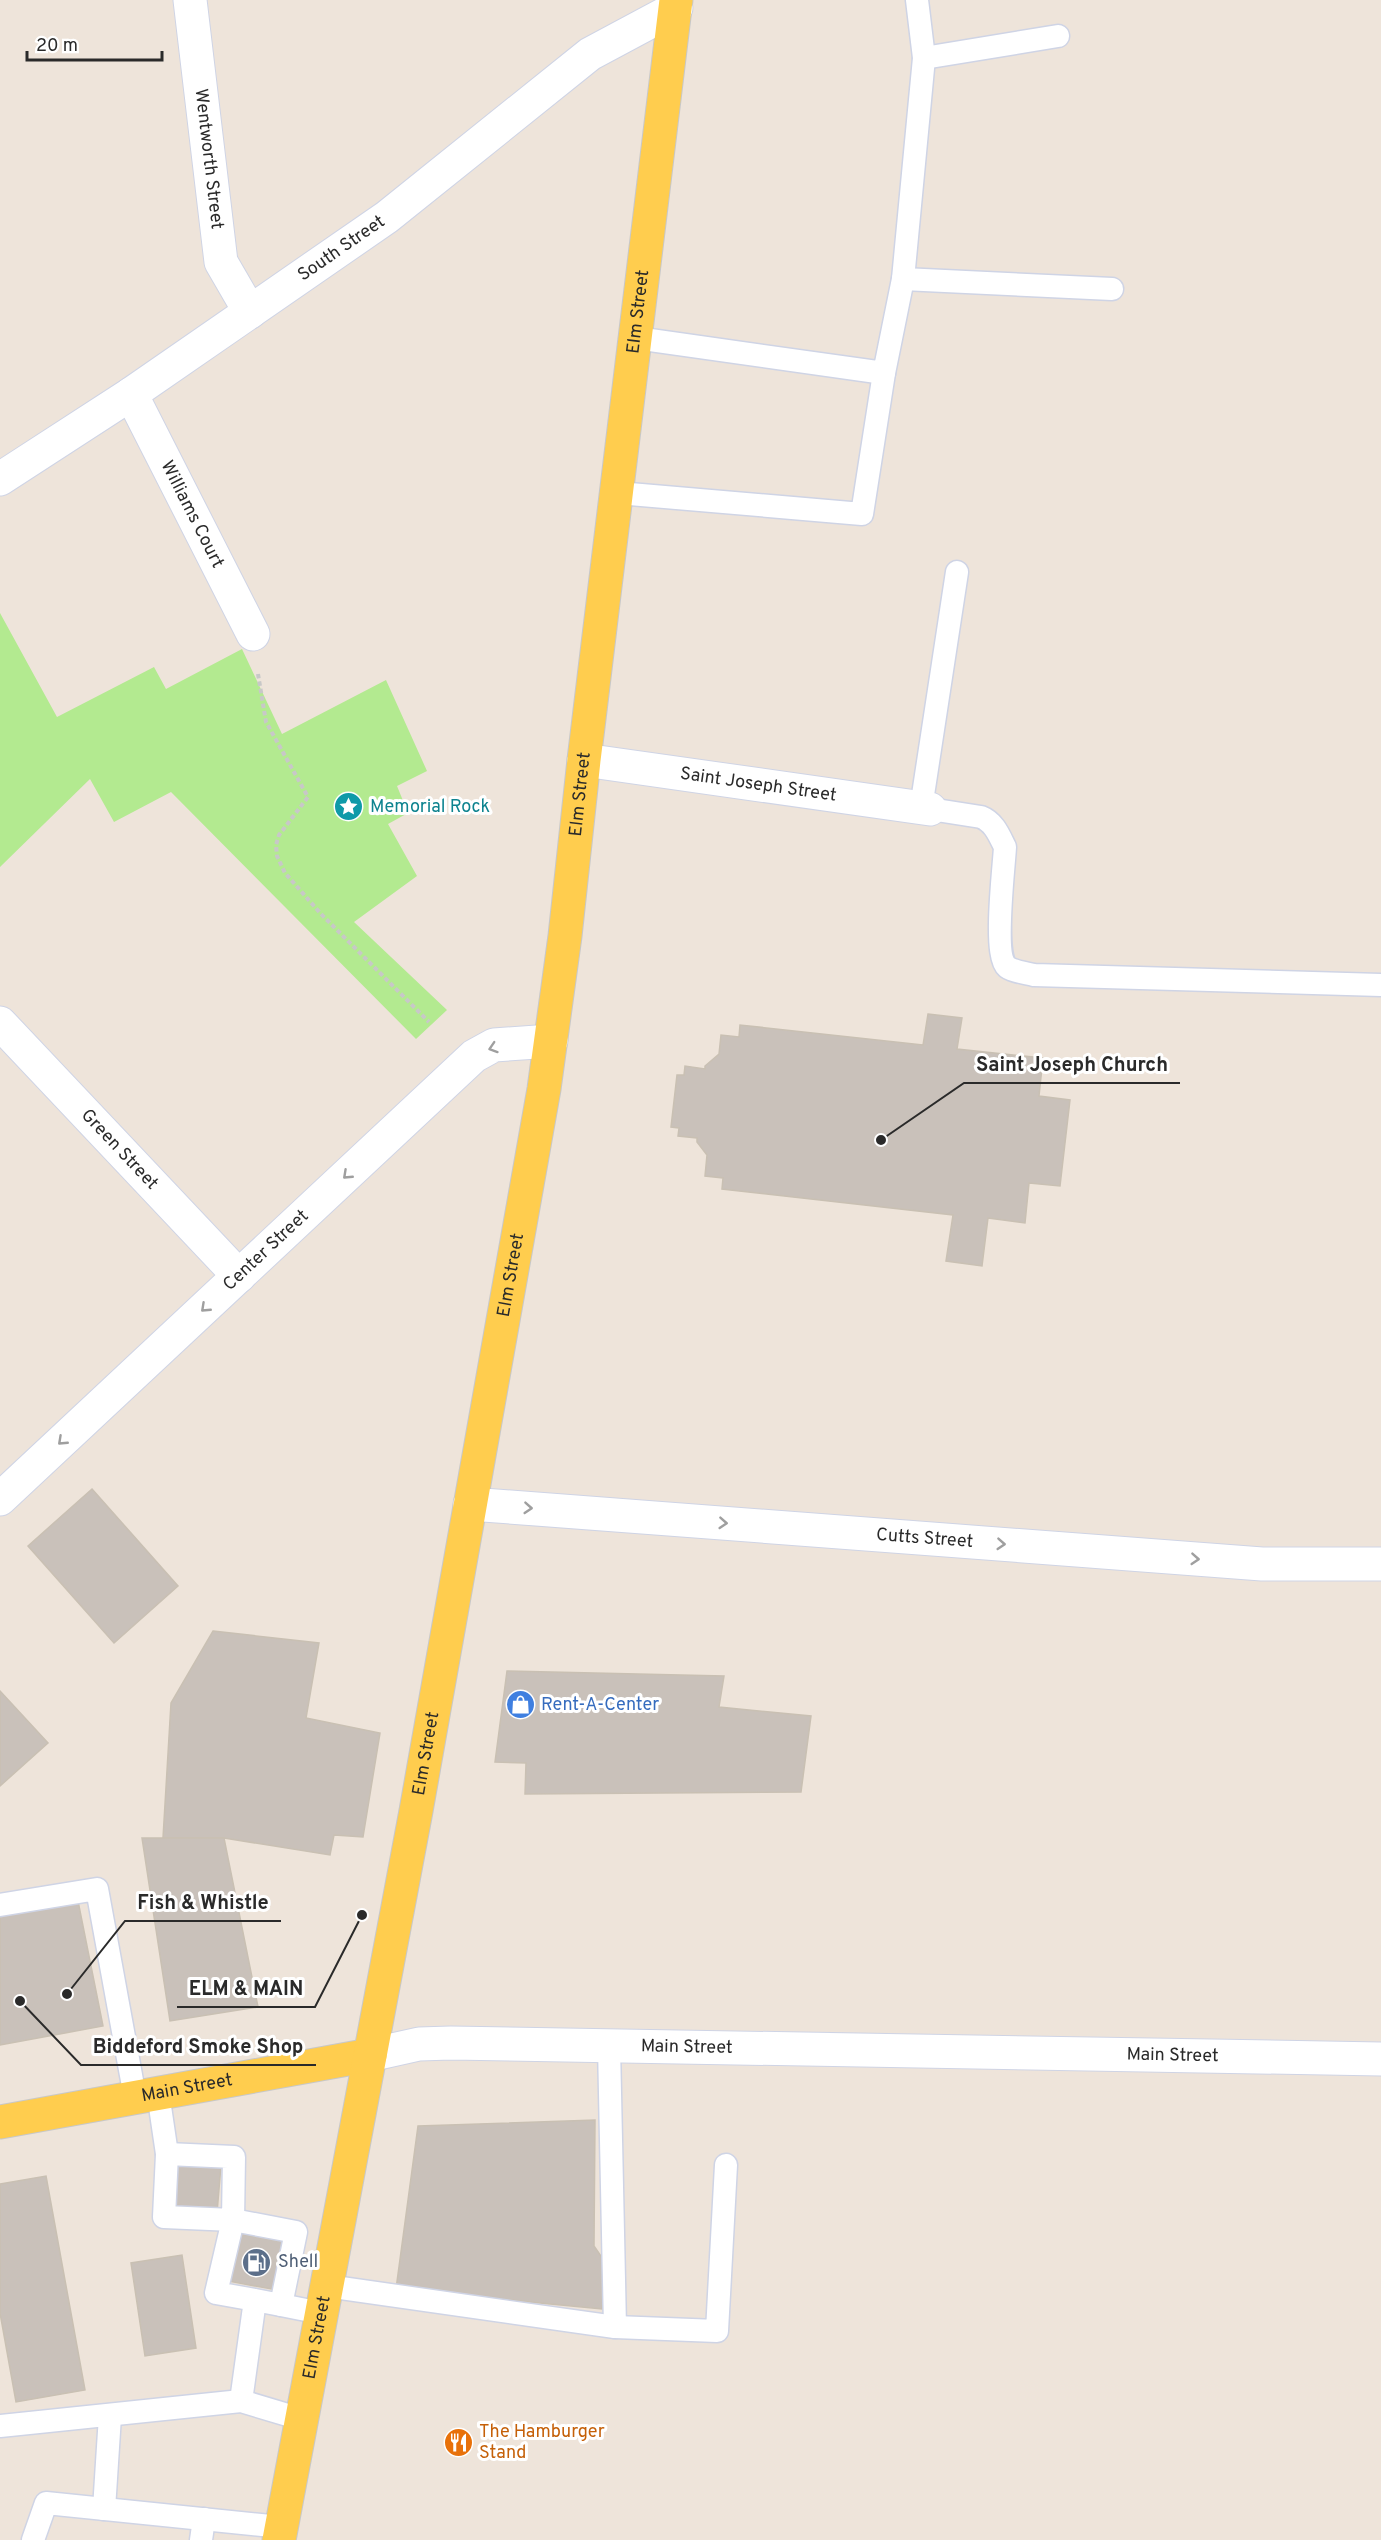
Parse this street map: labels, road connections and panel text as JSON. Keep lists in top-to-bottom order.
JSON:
{
  "streets": {
    "main road": ["Elm Street", "Main Street"],
    "street": [
      "Wentworth Street",
      "South Street",
      "Williams Court",
      "Saint Joseph Street",
      "Green Street",
      "Center Street",
      "Cutts Street"
    ]
  },
  "crossings": [
    ["Wentworth Street", "South Street"],
    ["South Street", "Elm Street"],
    ["South Street", "Williams Court"],
    ["Elm Street", "Saint Joseph Street"],
    ["Elm Street", "Center Street"],
    ["Elm Street", "Cutts Street"],
    ["Elm Street", "Main Street"],
    ["Green Street", "Center Street"]
  ],
  "one_way": ["Center Street", "Cutts Street"],
  "places": {
    "place": ["Memorial Rock"],
    "other": [
      "Saint Joseph Church",
      "ELM & MAIN",
      "Fish & Whistle",
      "Biddeford Smoke Shop"
    ],
    "shop": ["Rent-A-Center"],
    "fuel station": ["Shell"],
    "restaurant": ["The Hamburger Stand"]
  },
  "scale_bar": "20 m"
}
